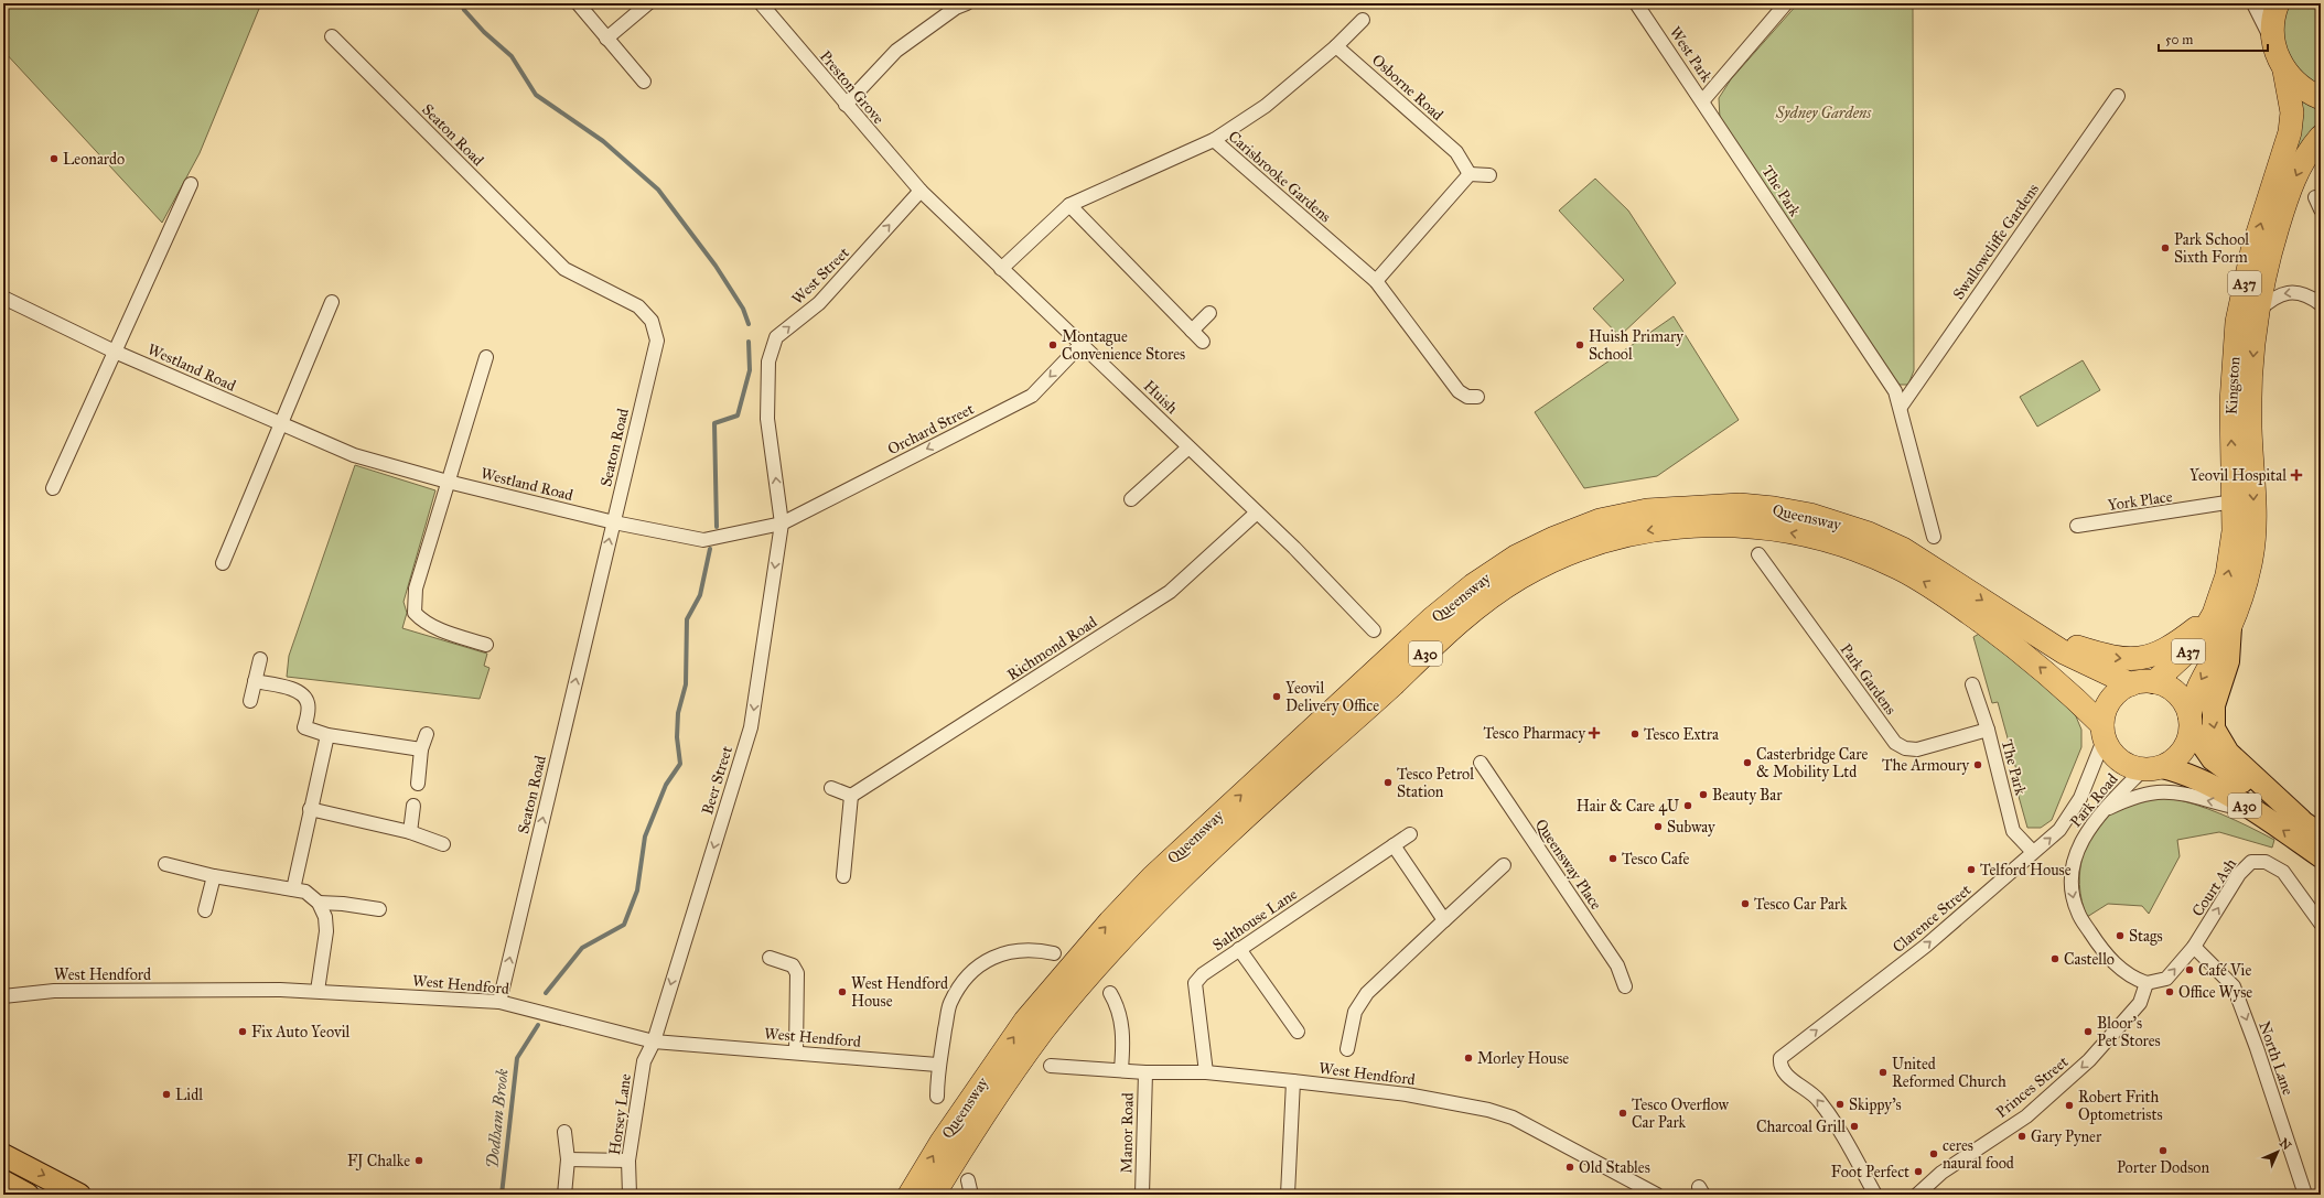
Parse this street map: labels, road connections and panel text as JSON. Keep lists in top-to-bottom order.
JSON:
{
  "streets": {
    "highway": [
      "A37",
      "Kingston",
      "Queensway",
      "A30"
    ],
    "street": [
      "West Park",
      "Preston Grove",
      "Osborne Road",
      "Seaton Road",
      "Carisbrooke Gardens",
      "The Park",
      "Swallowcliffe Gardens",
      "West Street",
      "Westland Road",
      "Huish",
      "Orchard Street",
      "York Place",
      "Richmond Road",
      "Park Gardens",
      "Beer Street",
      "Park Road",
      "Queensway Place",
      "Court Ash",
      "Clarence Street",
      "Salthouse Lane",
      "West Hendford",
      "North Lane",
      "Princes Street",
      "Horsey Lane",
      "Manor Road"
    ]
  },
  "crossings": [
    ["West Park", "The Park"],
    ["Preston Grove", "West Street"],
    ["Preston Grove", "Huish"],
    ["Seaton Road", "Westland Road"],
    ["Seaton Road", "West Hendford"],
    ["Carisbrooke Gardens", "Huish"],
    ["The Park", "Swallowcliffe Gardens"],
    ["The Park", "Park Gardens"],
    ["The Park", "Clarence Street"],
    ["West Street", "Westland Road"],
    ["West Street", "Huish"],
    ["West Street", "Orchard Street"],
    ["West Street", "Beer Street"],
    ["A37", "Kingston"],
    ["Westland Road", "Orchard Street"],
    ["Westland Road", "Beer Street"],
    ["Kingston", "York Place"],
    ["Kingston", "Queensway"],
    ["Kingston", "A30"],
    ["Kingston", "Park Road"],
    ["Kingston", "Clarence Street"],
    ["Huish", "Orchard Street"],
    ["Huish", "Richmond Road"],
    ["Orchard Street", "Beer Street"],
    ["Queensway", "A30"],
    ["Queensway", "Park Road"],
    ["Queensway", "Clarence Street"],
    ["A30", "Park Road"],
    ["A30", "Clarence Street"],
    ["Beer Street", "West Hendford"],
    ["Beer Street", "Horsey Lane"],
    ["Park Road", "Clarence Street"],
    ["Park Road", "Princes Street"],
    ["Court Ash", "North Lane"],
    ["Salthouse Lane", "West Hendford"],
    ["West Hendford", "Horsey Lane"],
    ["West Hendford", "Manor Road"]
  ],
  "one_way": [
    "Seaton Road",
    "West Street",
    "Orchard Street",
    "Beer Street",
    "Park Road",
    "Clarence Street",
    "North Lane",
    "Princes Street"
  ],
  "water": ["Dodham Brook"],
  "parks": ["Sydney Gardens"],
  "places": {
    "other": [
      "Leonardo",
      "Park School Sixth Form",
      "Montague Convenience Stores",
      "Huish Primary School",
      "Yeovil Delivery Office",
      "Tesco Extra",
      "Casterbridge Care & Mobility Ltd",
      "The Armoury",
      "Tesco Petrol Station",
      "Beauty Bar",
      "Hair & Care 4U",
      "Subway",
      "Tesco Cafe",
      "Telford House",
      "Tesco Car Park",
      "Stags",
      "Castello",
      "Café Vie",
      "West Hendford House",
      "Office Wyse",
      "Fix Auto Yeovil",
      "Bloor's Pet Stores",
      "Morley House",
      "United Reformed Church",
      "Lidl",
      "Skippy's",
      "Robert Frith Optometrists",
      "Tesco Overflow Car Park",
      "Charcoal Grill",
      "Gary Pyner",
      "Porter Dodson",
      "ceres naural food",
      "FJ Chalke",
      "Old Stables",
      "Foot Perfect"
    ],
    "health": ["Yeovil Hospital", "Tesco Pharmacy"]
  },
  "scale_bar": "50 m",
  "north": "top right"
}
